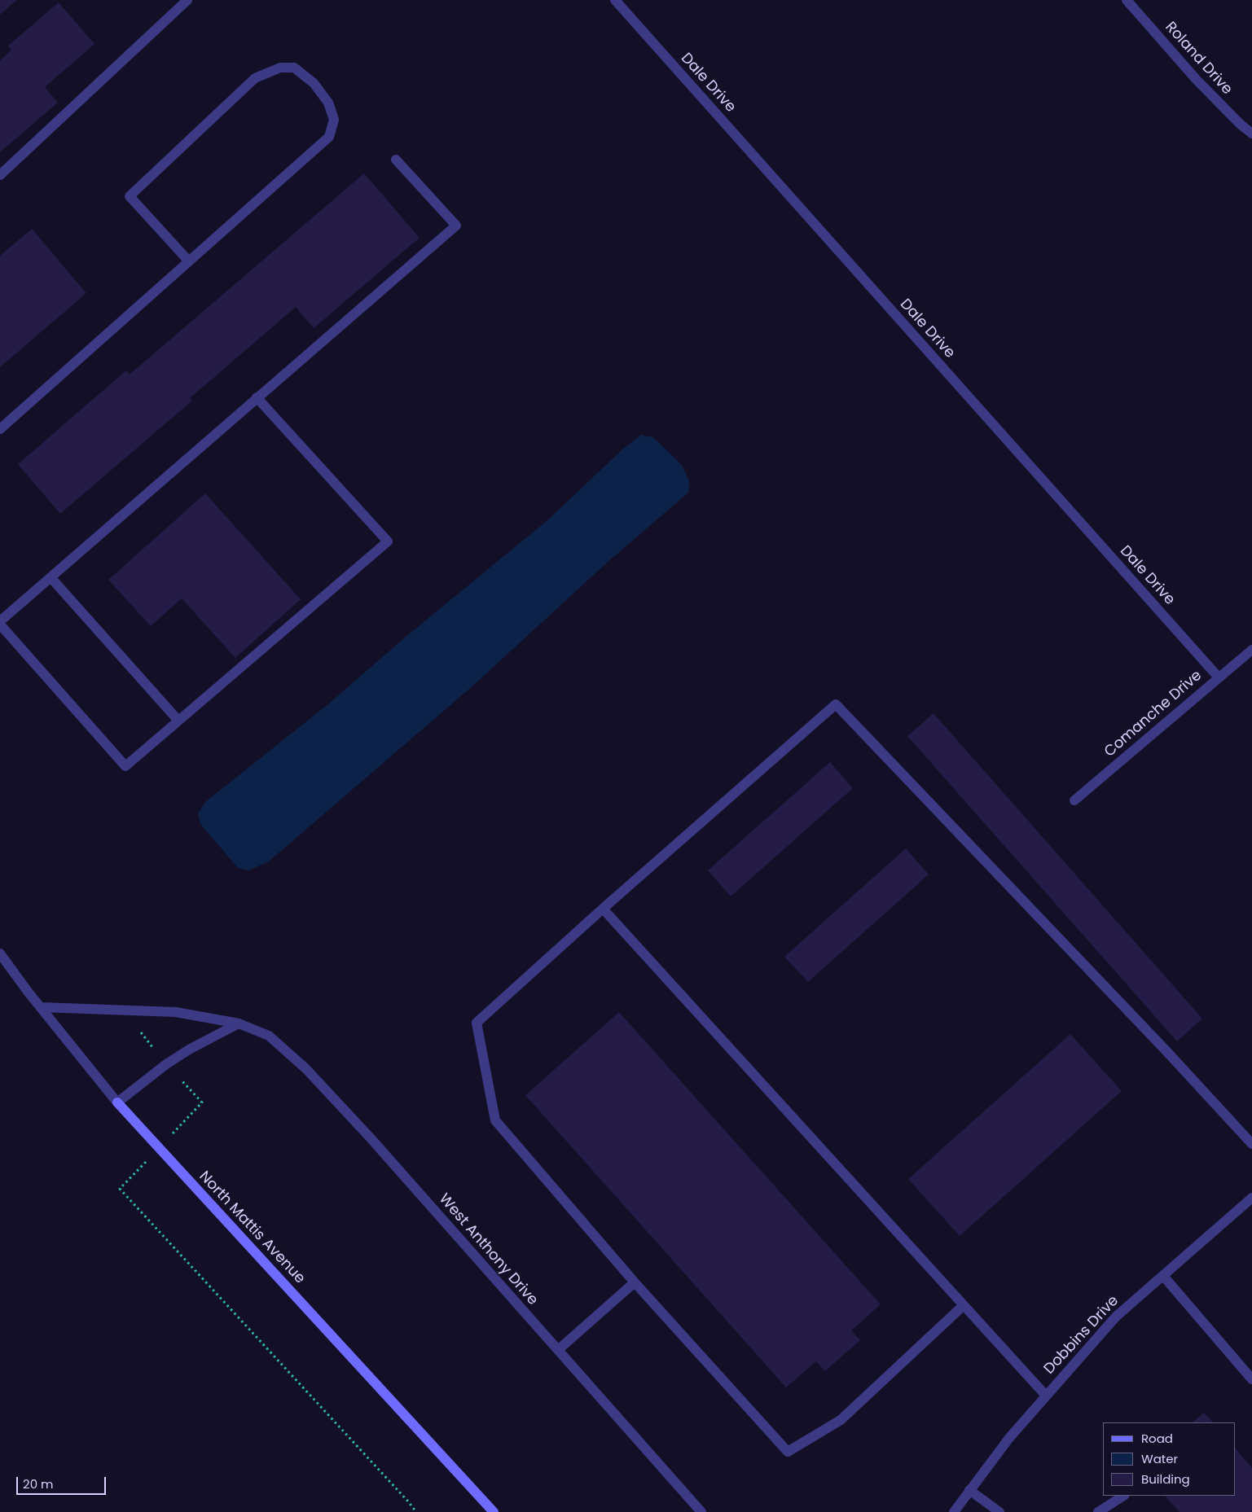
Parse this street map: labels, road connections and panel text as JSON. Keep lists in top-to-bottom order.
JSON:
{
  "streets": {
    "main road": ["North Mattis Avenue"],
    "street": [
      "Roland Drive",
      "Dale Drive",
      "Comanche Drive",
      "West Anthony Drive",
      "Dobbins Drive"
    ]
  },
  "crossings": [
    ["Dale Drive", "Comanche Drive"],
    ["North Mattis Avenue", "West Anthony Drive"]
  ],
  "legend": ["Road", "Water", "Building"],
  "scale_bar": "20 m"
}
